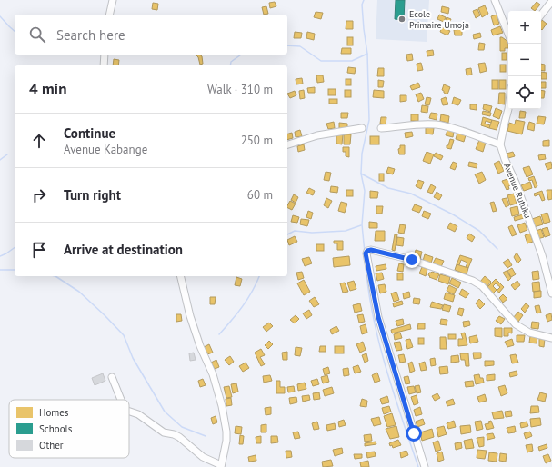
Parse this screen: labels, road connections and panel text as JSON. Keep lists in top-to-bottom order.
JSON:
{
  "streets": {
    "street": ["Avenue Rutuku"]
  },
  "places": ["Ecole Primaire Umoja"],
  "legend": ["Homes", "Schools", "Other"],
  "page": {
    "map_buttons": ["+", "−"],
    "search": "Search here",
    "heading": ["4 min", "Walk · 310 m"],
    "list": [
      ["Continue", "Avenue Kabange", "250 m"],
      ["Turn right", "60 m"],
      "Arrive at destination"
    ]
  }
}
